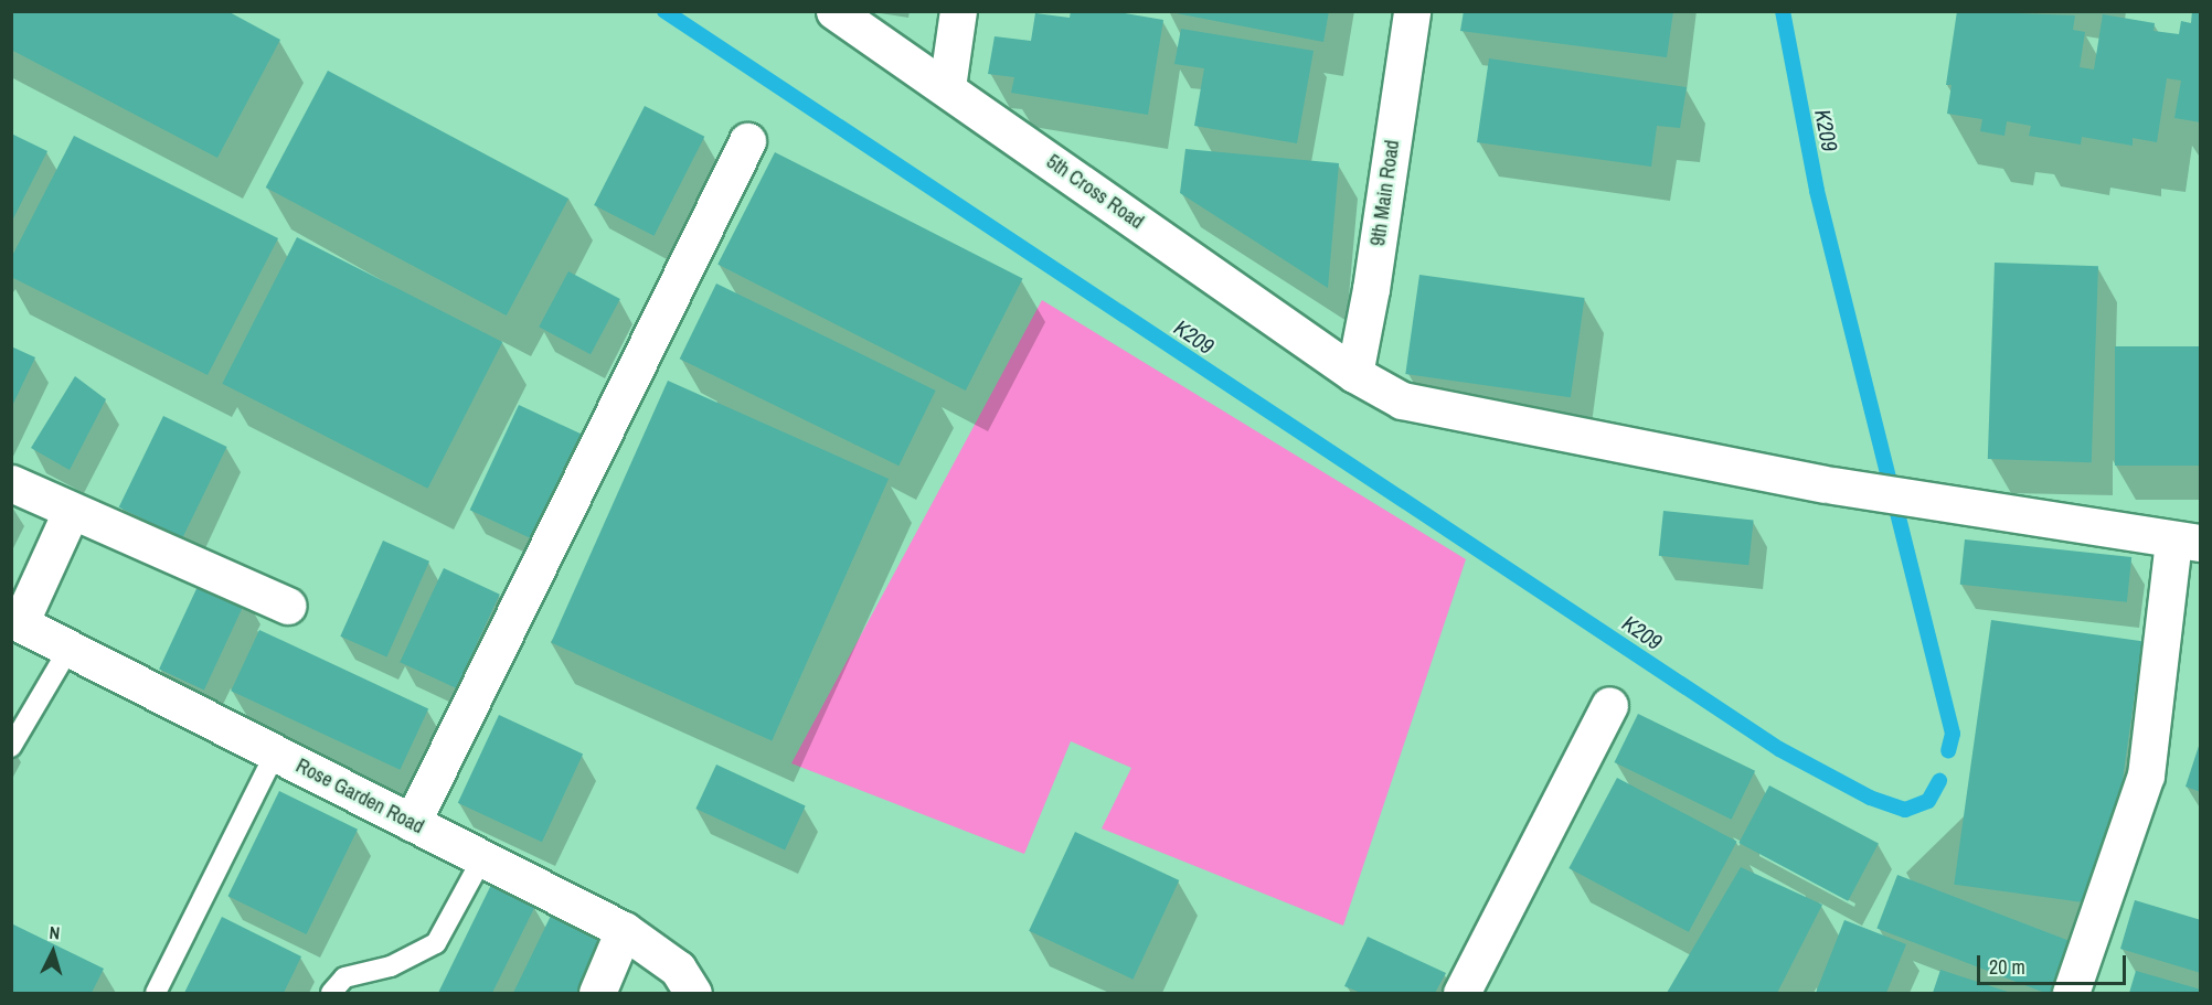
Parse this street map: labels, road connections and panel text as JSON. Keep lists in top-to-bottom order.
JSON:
{
  "streets": {
    "street": ["5th Cross Road", "9th Main Road", "Rose Garden Road"]
  },
  "crossings": [
    ["5th Cross Road", "9th Main Road"]
  ],
  "water": ["K209"],
  "scale_bar": "20 m",
  "north": "top"
}
